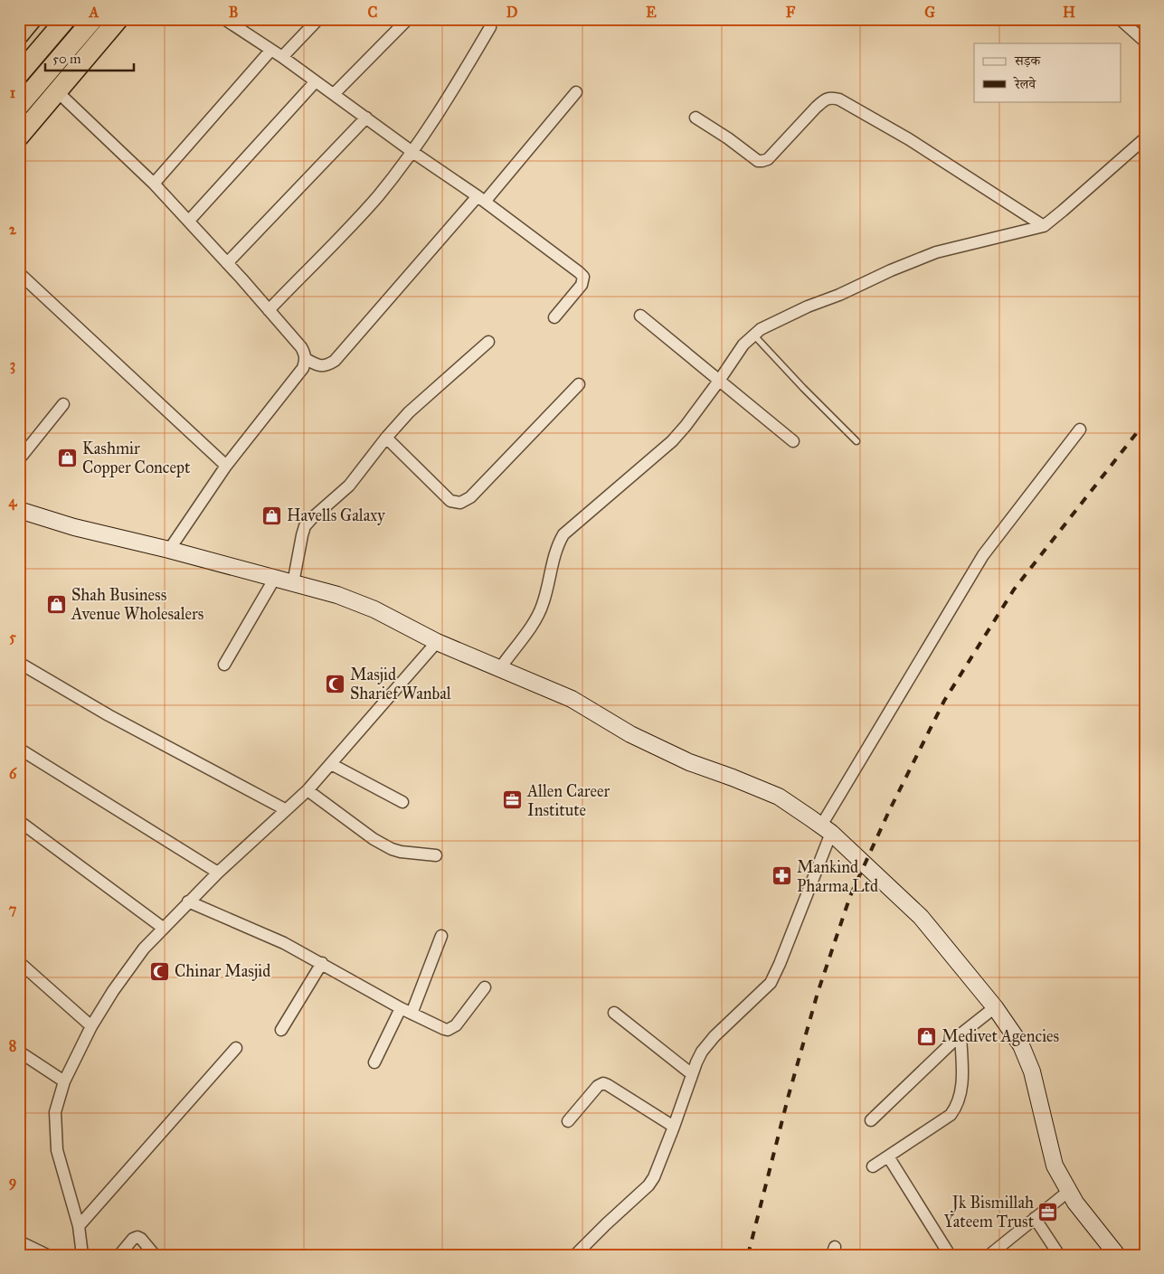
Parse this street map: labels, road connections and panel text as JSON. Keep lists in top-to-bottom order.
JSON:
{
  "places": {
    "shop": [
      "Kashmir Copper Concept",
      "Havells Galaxy",
      "Shah Business Avenue Wholesalers",
      "Medivet Agencies"
    ],
    "mosque": ["Masjid Sharief Wanbal", "Chinar Masjid"],
    "office": ["Allen Career Institute", "Jk Bismillah Yateem Trust"],
    "pharmacy": ["Mankind Pharma Ltd"]
  },
  "legend": ["सड़क", "रेलवे"],
  "scale_bar": "50 m",
  "grid": {
    "columns": [
      "A",
      "B",
      "C",
      "D",
      "E",
      "F",
      "G",
      "H"
    ],
    "rows": [
      "1",
      "2",
      "3",
      "4",
      "5",
      "6",
      "7",
      "8",
      "9"
    ]
  }
}
